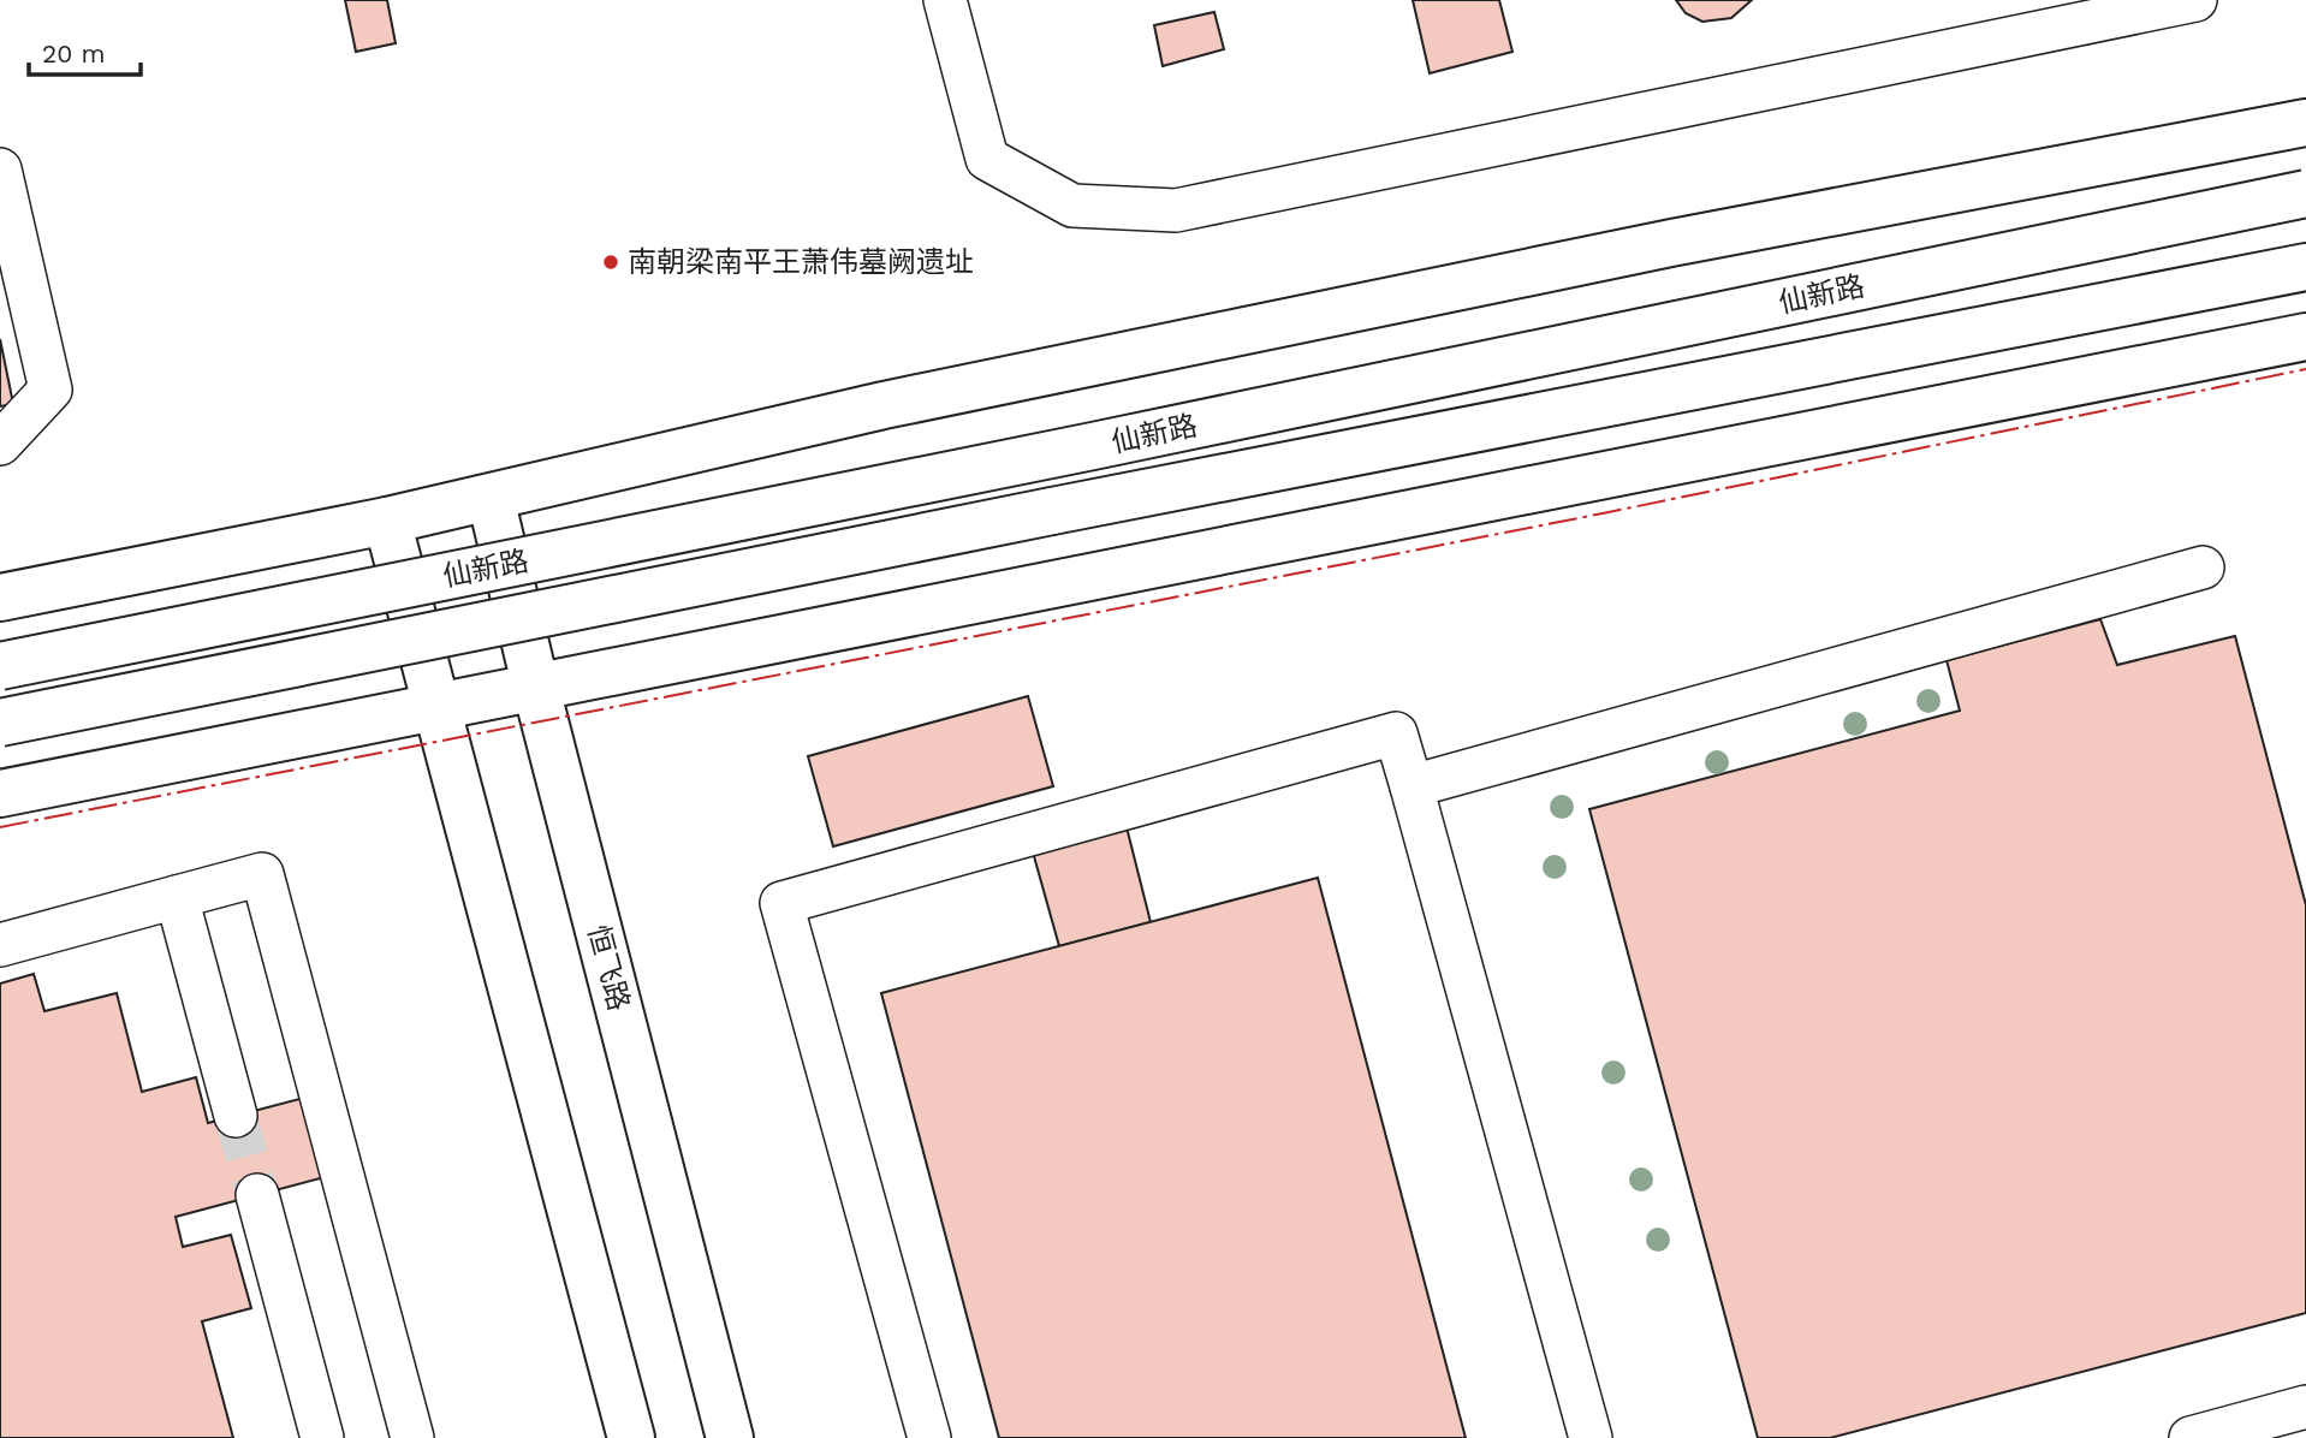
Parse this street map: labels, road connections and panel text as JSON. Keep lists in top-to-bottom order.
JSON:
{
  "streets": {
    "main road": ["仙新路", "恒飞路"]
  },
  "places": ["南朝梁南平王萧伟墓阙遗址"],
  "scale_bar": "20 m"
}
